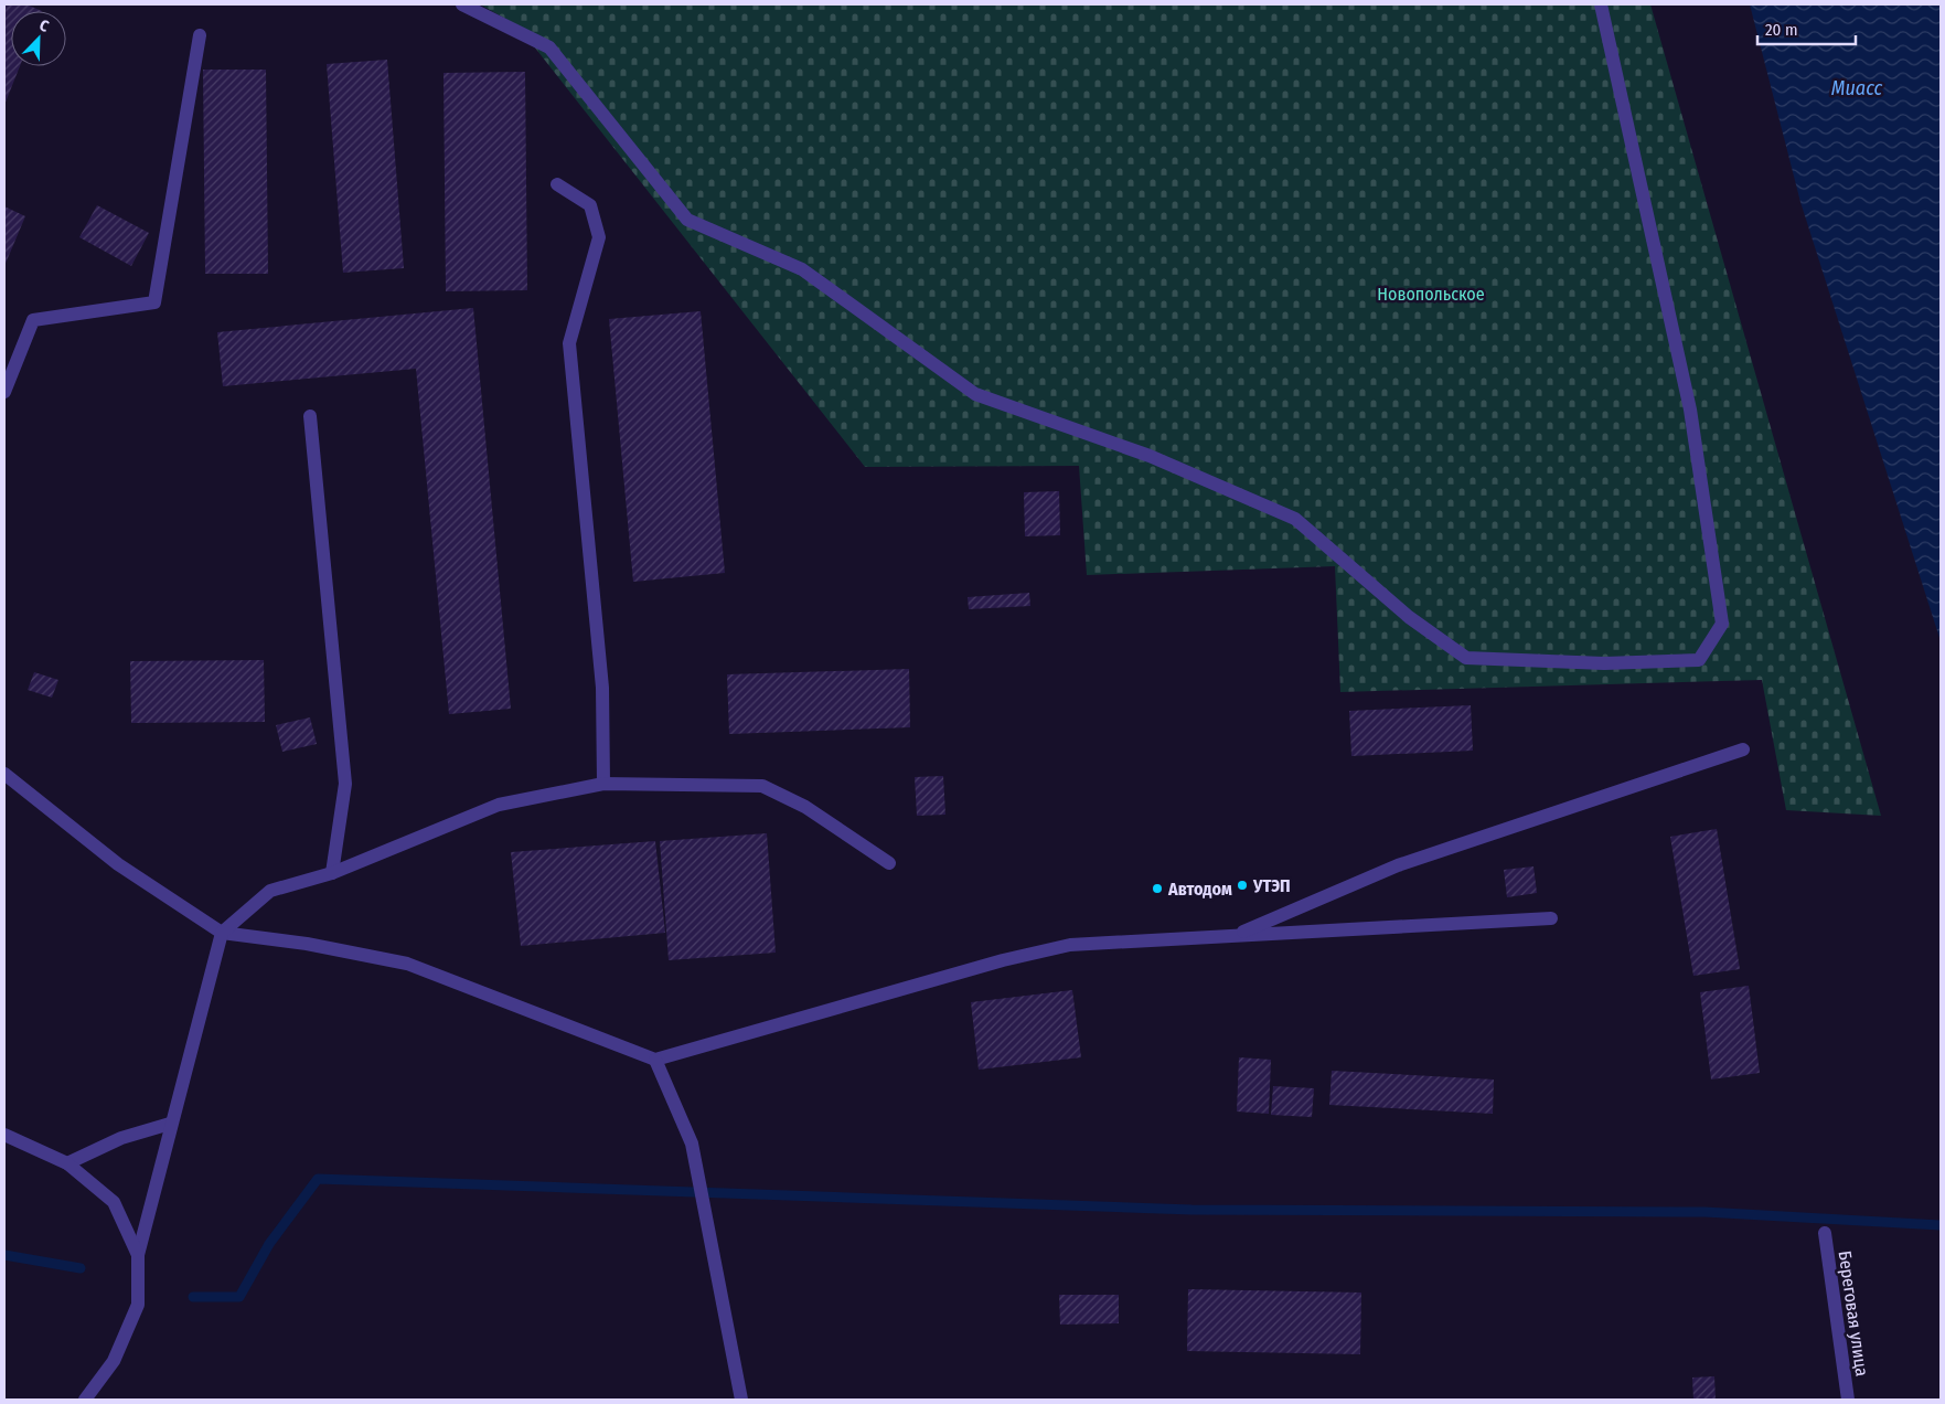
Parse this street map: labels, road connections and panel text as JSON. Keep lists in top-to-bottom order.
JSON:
{
  "streets": {
    "street": ["Береговая улица"]
  },
  "water": ["Миасс"],
  "parks": ["Новопольское"],
  "places": ["УТЭП", "Автодом"],
  "scale_bar": "20 m",
  "north": "top right"
}
